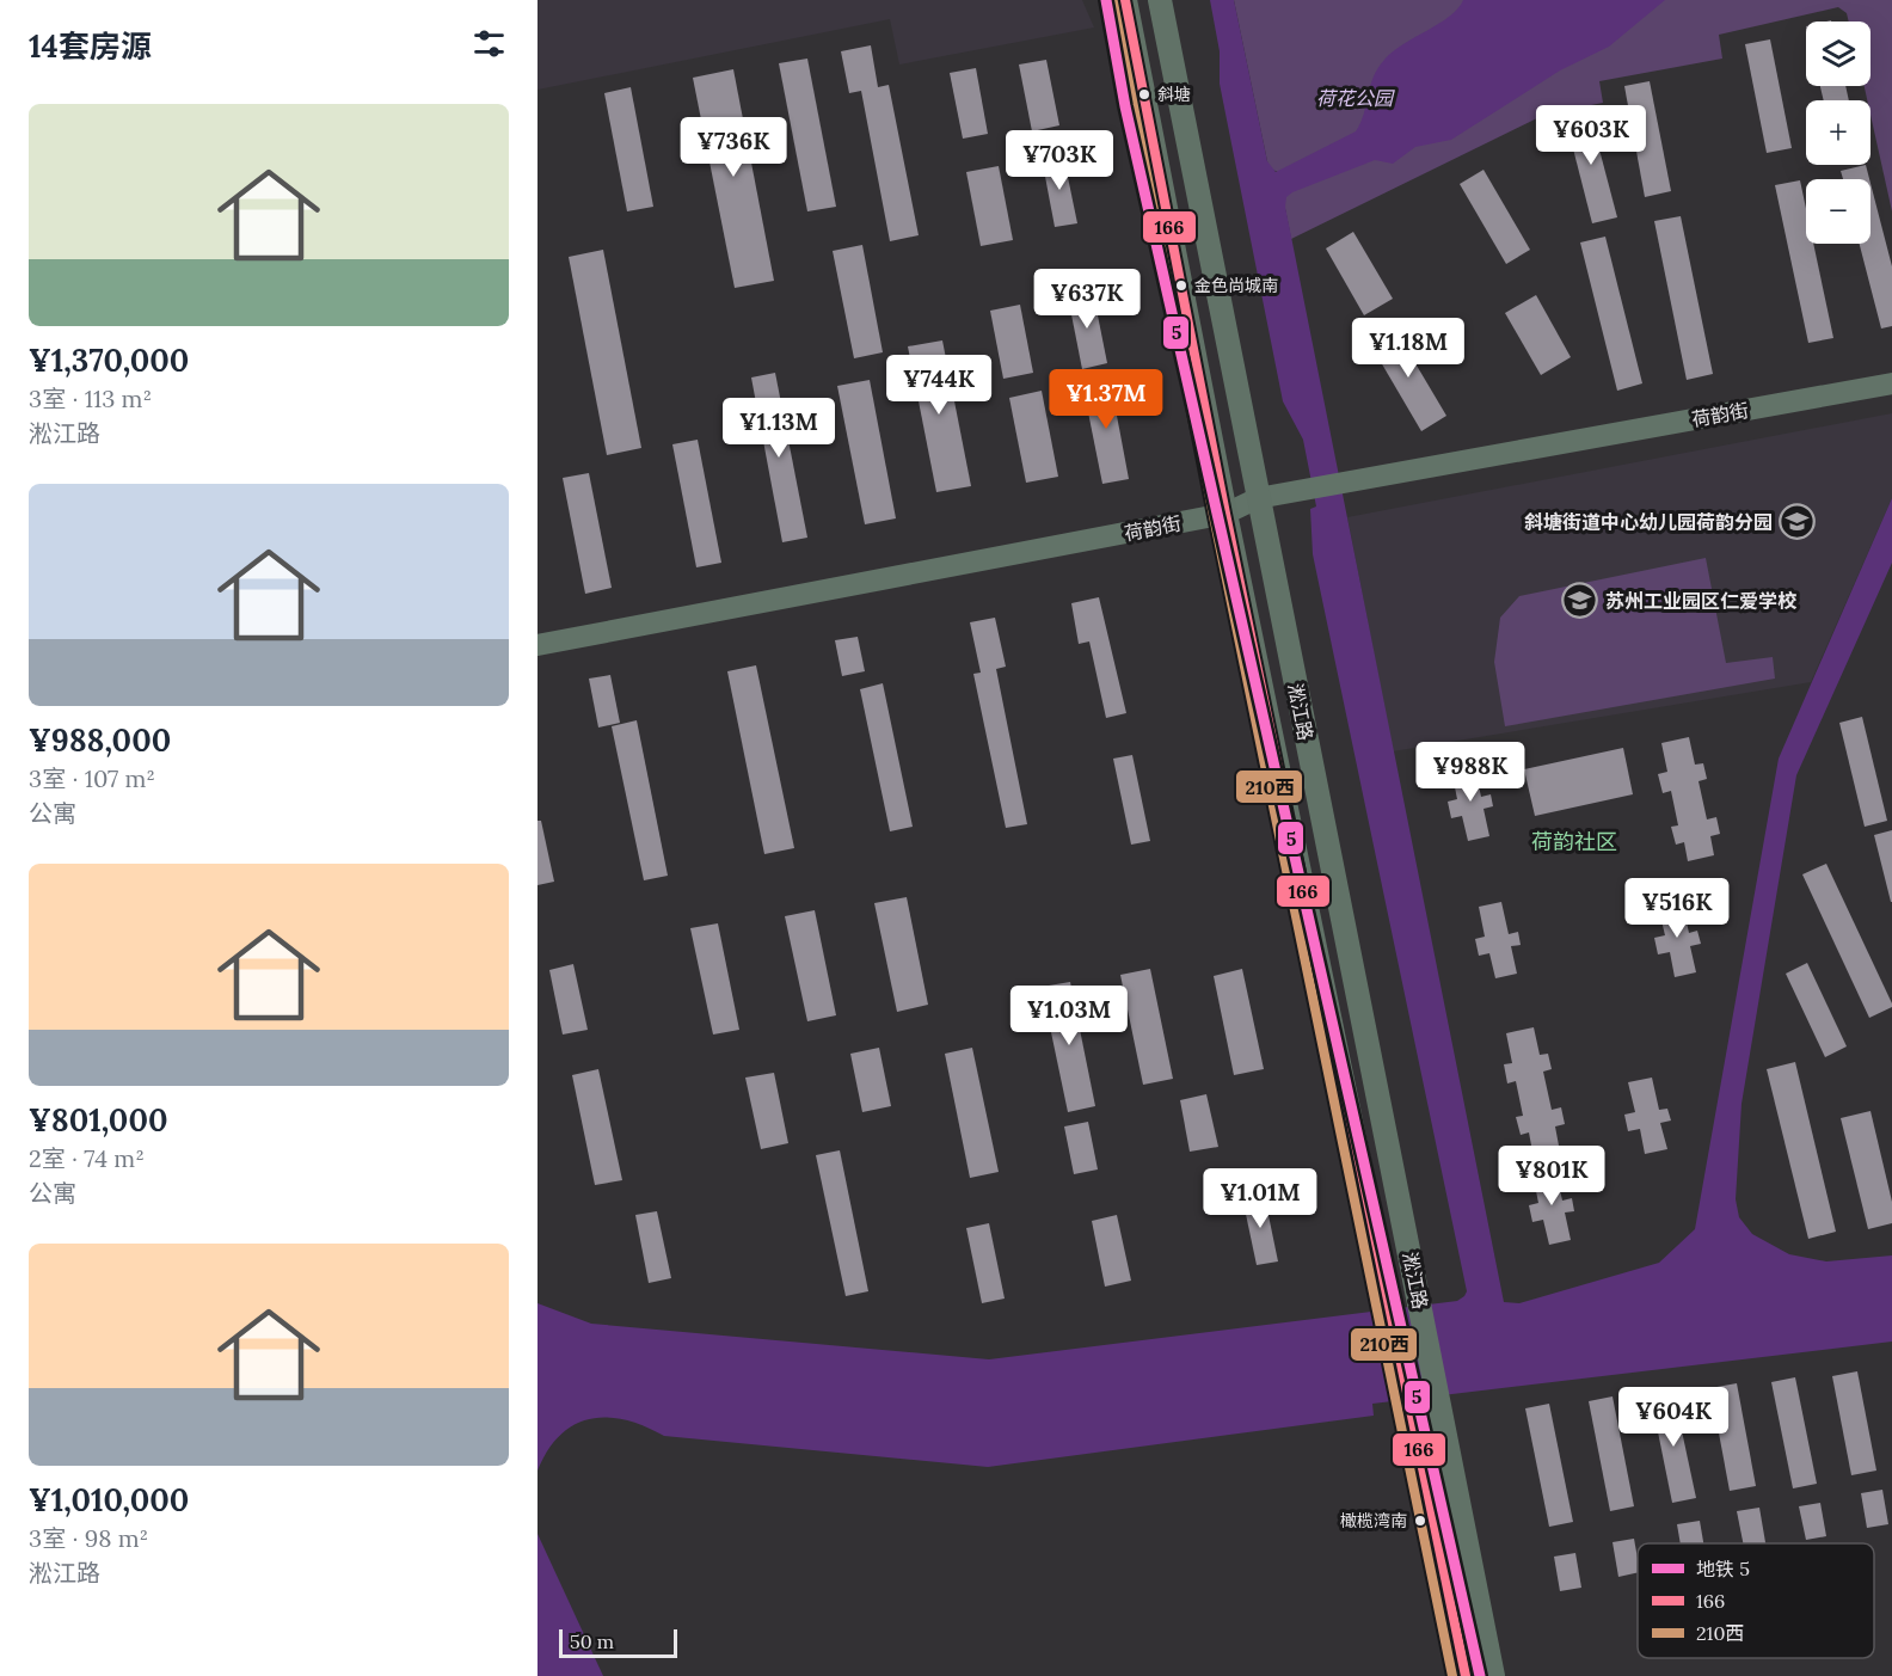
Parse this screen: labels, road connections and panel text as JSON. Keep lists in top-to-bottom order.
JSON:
{
  "streets": {
    "main road": ["淞江路"],
    "street": ["荷韵街"]
  },
  "crossings": [
    ["荷韵街", "淞江路"]
  ],
  "districts": ["荷韵社区"],
  "parks": ["荷花公园"],
  "places": {
    "other": ["斜塘", "金色尚城南", "橄榄湾南"],
    "school or university": ["斜塘街道中心幼儿园荷韵分园", "苏州工业园区仁爱学校"]
  },
  "lines": ["metro line 5", "transit line 166", "transit line 210西"],
  "legend": ["地铁 5", "166", "210西"],
  "scale_bar": "50 m",
  "page": {
    "heading": "14套房源",
    "map_buttons": ["+", "−"],
    "list": [
      {
        "name": "¥1,370,000",
        "note": "3室 · 113 m² · 淞江路"
      },
      {
        "name": "¥988,000",
        "note": "3室 · 107 m² · 公寓"
      },
      {
        "name": "¥801,000",
        "note": "2室 · 74 m² · 公寓"
      },
      {
        "name": "¥1,010,000",
        "note": "3室 · 98 m² · 淞江路"
      }
    ],
    "price": [
      "¥603K",
      "¥736K",
      "¥703K",
      "¥637K",
      "¥1.18M",
      "¥744K",
      "¥1.37M",
      "¥1.13M",
      "¥988K",
      "¥516K",
      "¥1.03M",
      "¥801K",
      "¥1.01M",
      "¥604K"
    ],
    "scale": "50 m"
  }
}
